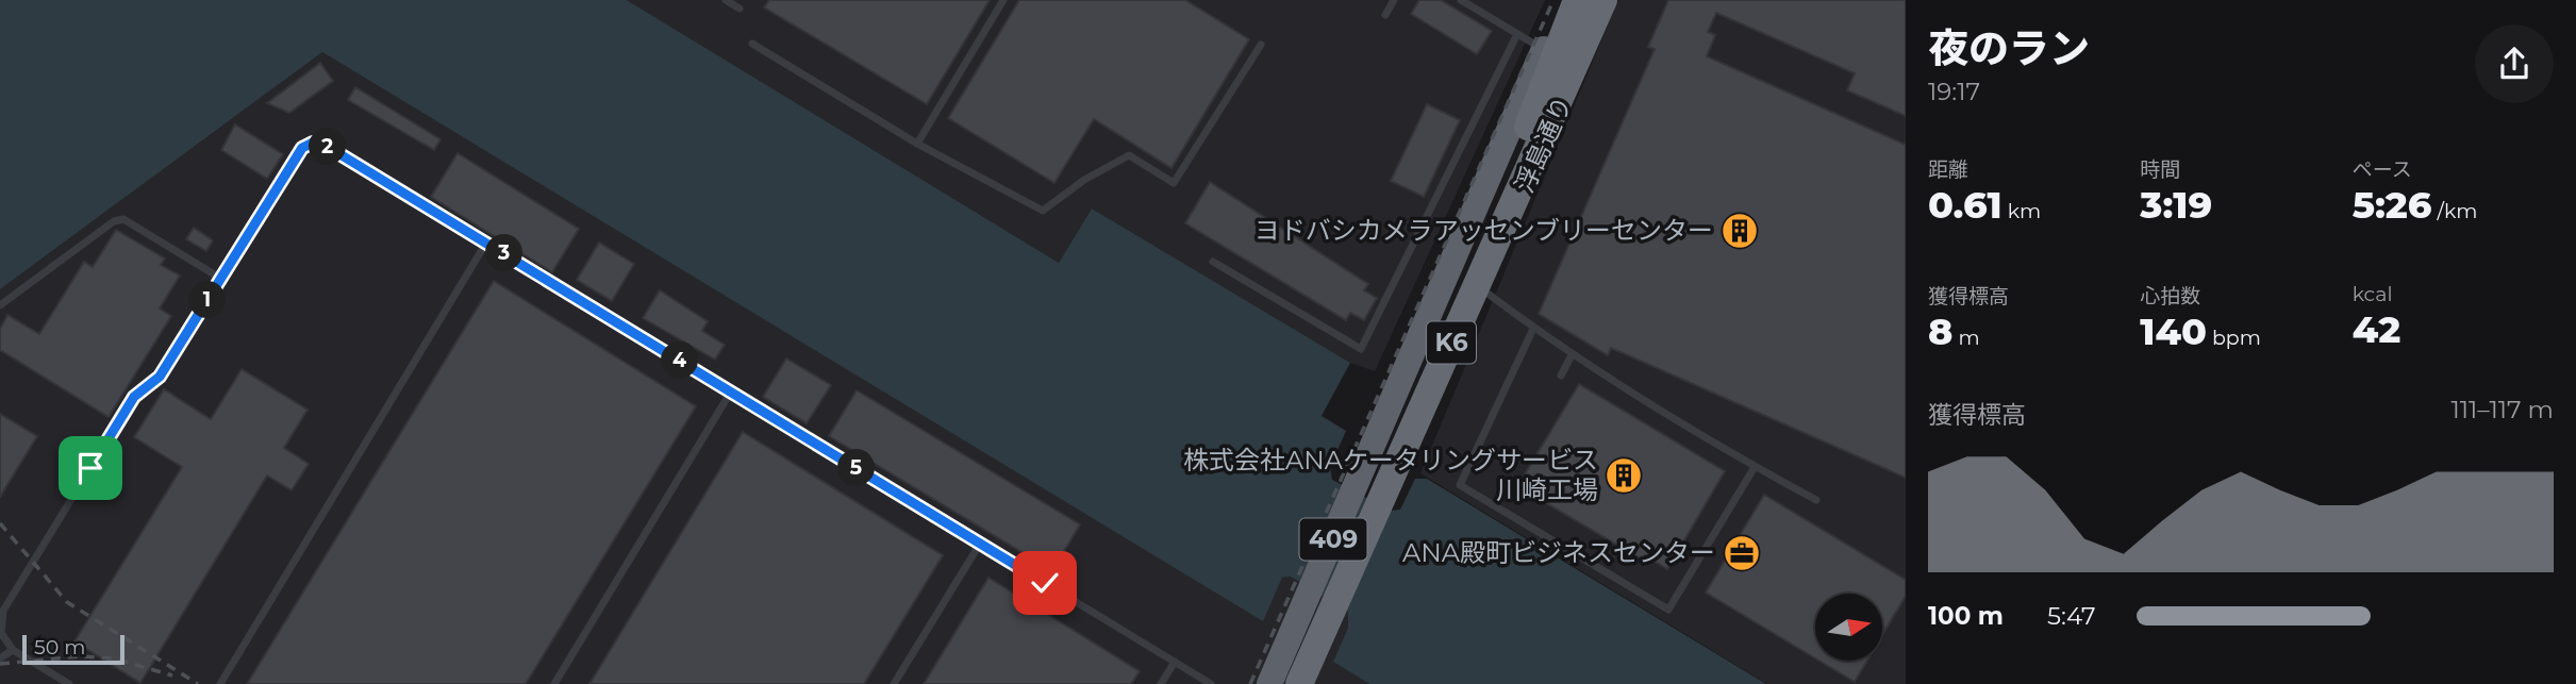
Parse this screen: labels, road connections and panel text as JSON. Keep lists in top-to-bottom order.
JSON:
{
  "streets": {
    "highway": ["浮島通り", "K6", "409"]
  },
  "crossings": [
    ["浮島通り", "K6"]
  ],
  "places": {
    "building": ["ヨドバシカメラアッセンブリーセンター", "株式会社ANAケータリングサービス 川崎工場"],
    "office": ["ANA殿町ビジネスセンター"]
  },
  "scale_bar": "50 m",
  "north": "right",
  "page": {
    "heading": ["夜のラン", "19:17"],
    "stats": [
      ["距離", "0.61 km"],
      ["時間", "3:19"],
      ["ペース", "5:26 /km"],
      ["獲得標高", "8 m"],
      ["心拍数", "140 bpm"],
      ["kcal", "42"]
    ],
    "pins": [
      "2",
      "3",
      "1",
      "4",
      "5"
    ],
    "chart": ["獲得標高", "111–117 m"],
    "list": [
      {
        "name": "100 m",
        "note": "5:47"
      }
    ],
    "scale": "50 m"
  }
}
